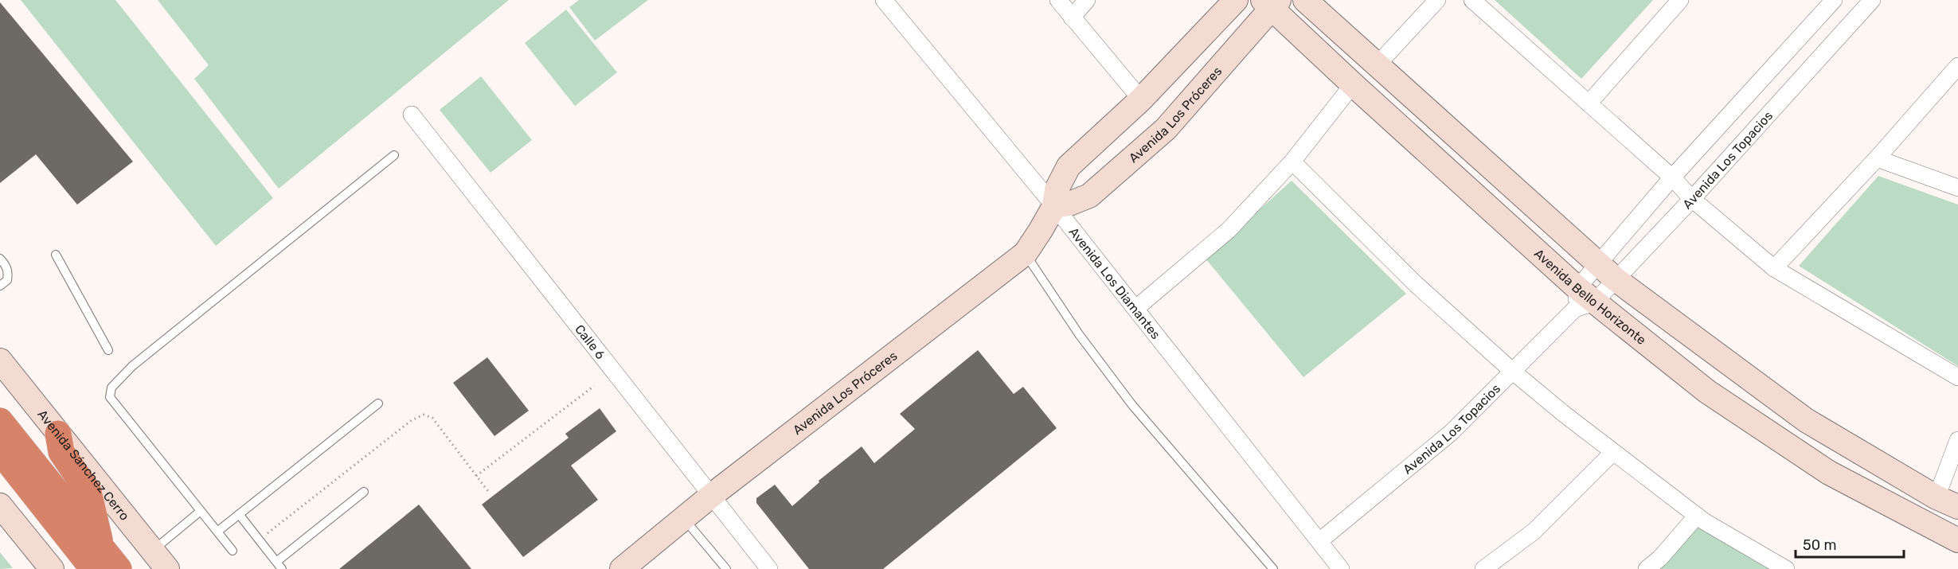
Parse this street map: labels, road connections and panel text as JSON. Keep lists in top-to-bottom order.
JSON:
{
  "streets": {
    "street": [
      "Avenida Los Próceres",
      "Avenida Los Topacios",
      "Avenida Los Diamantes",
      "Avenida Bello Horizonte",
      "Calle 6",
      "Avenida Sánchez Cerro"
    ]
  },
  "crossings": [
    ["Avenida Los Próceres", "Avenida Los Diamantes"],
    ["Avenida Los Próceres", "Avenida Bello Horizonte"],
    ["Avenida Los Próceres", "Calle 6"],
    ["Avenida Los Topacios", "Avenida Los Diamantes"],
    ["Avenida Los Topacios", "Avenida Bello Horizonte"]
  ],
  "scale_bar": "50 m"
}
